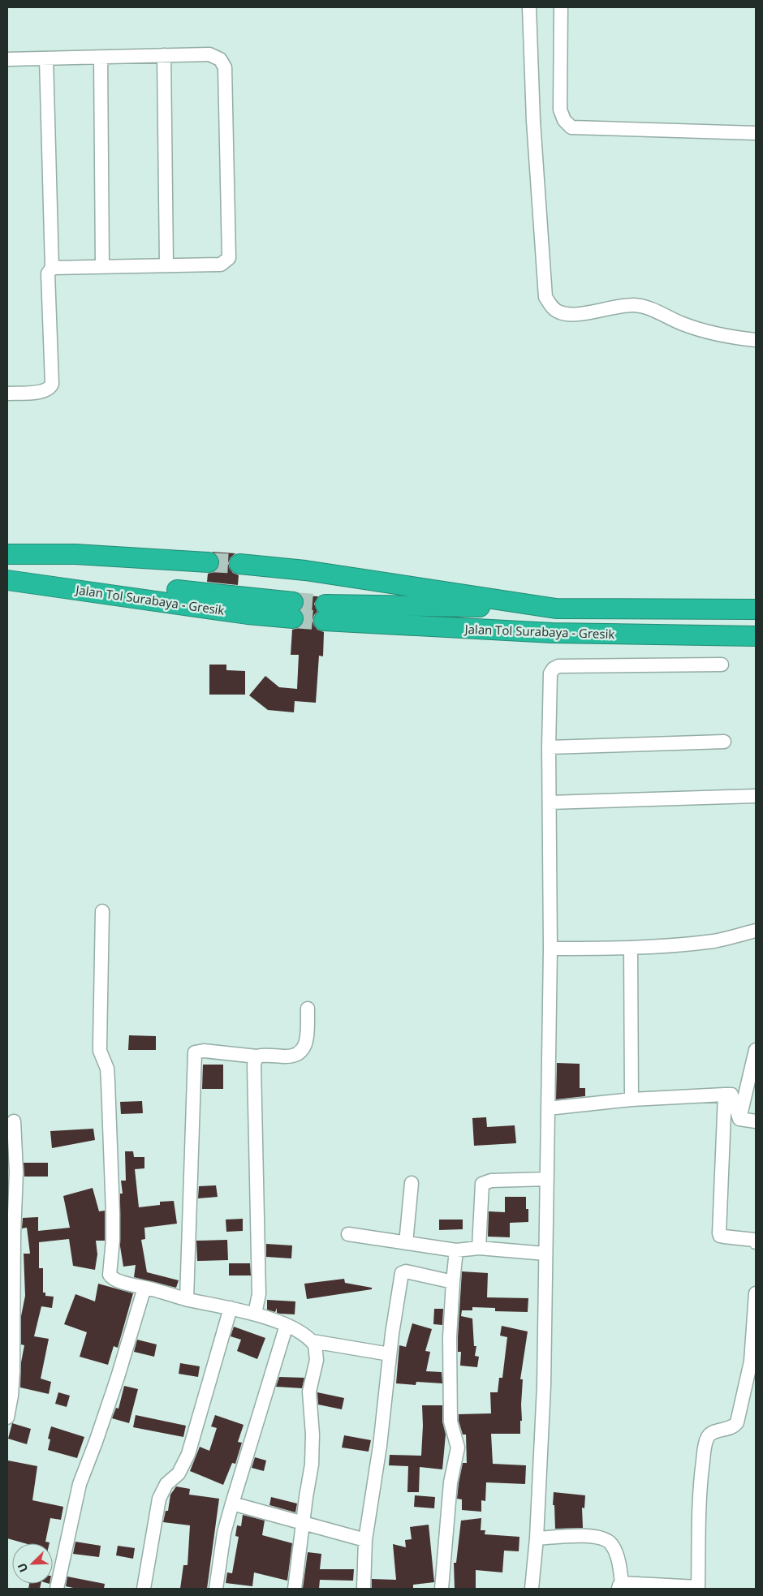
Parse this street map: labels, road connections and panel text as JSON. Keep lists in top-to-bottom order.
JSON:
{
  "streets": {
    "highway": ["Jalan Tol Surabaya - Gresik"]
  },
  "north": "bottom left"
}
